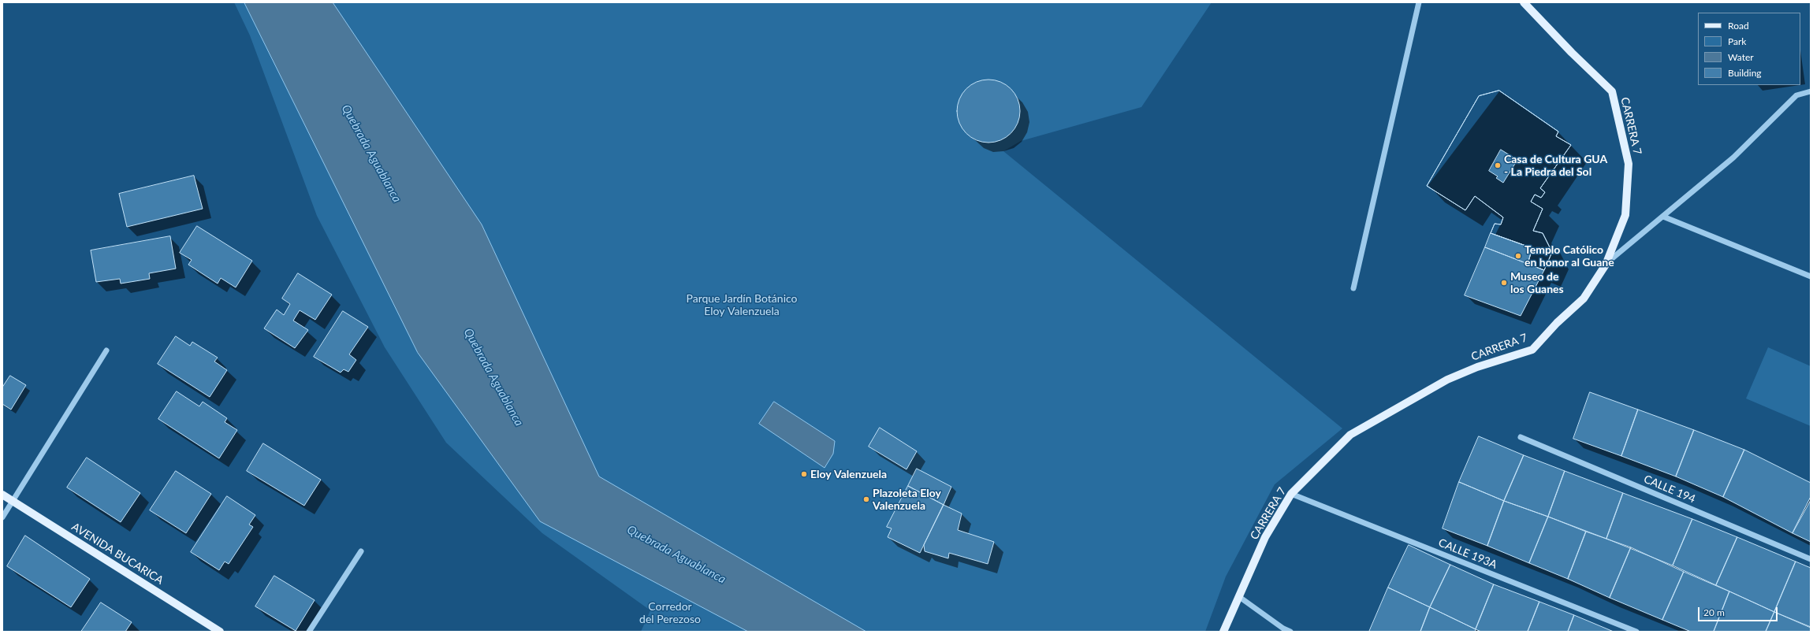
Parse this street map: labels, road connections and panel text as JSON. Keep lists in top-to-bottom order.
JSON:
{
  "streets": {
    "main road": ["CARRERA 7", "AVENIDA BUCARICA"],
    "street": ["CALLE 194", "CALLE 193A"]
  },
  "crossings": [
    ["CARRERA 7", "CALLE 193A"]
  ],
  "water": ["Quebrada Aguablanca"],
  "parks": ["Parque Jardín Botánico Eloy Valenzuela", "Corredor del Perezoso"],
  "places": [
    "Casa de Cultura GUA - La Piedra del Sol",
    "Templo Católico en honor al Guane",
    "Museo de los Guanes",
    "Eloy Valenzuela",
    "Plazoleta Eloy Valenzuela"
  ],
  "legend": [
    "Road",
    "Park",
    "Water",
    "Building"
  ],
  "scale_bar": "20 m"
}
